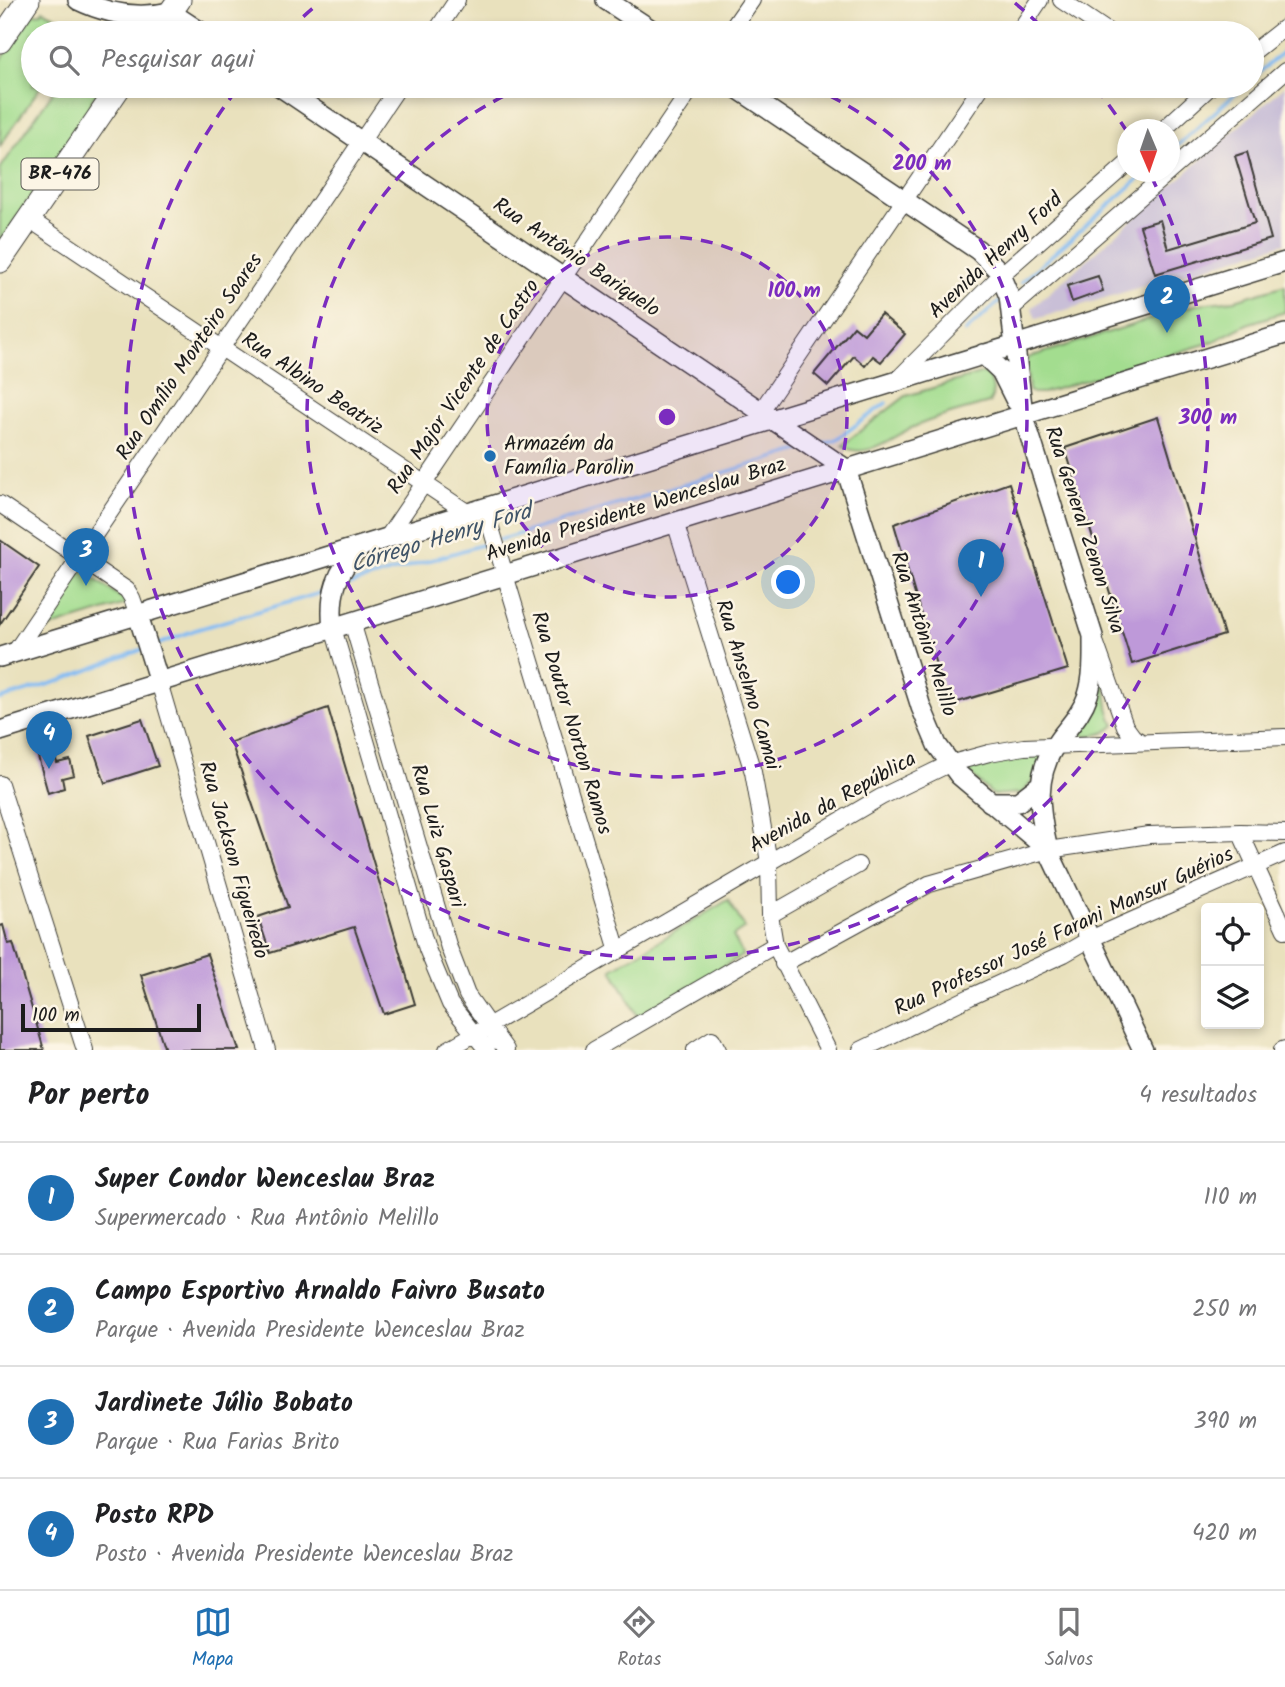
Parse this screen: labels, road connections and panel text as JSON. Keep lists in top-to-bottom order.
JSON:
{
  "streets": {
    "highway": ["BR-476"],
    "main road": [
      "Rua Antônio Bariquelo",
      "Avenida Presidente Wenceslau Braz",
      "Rua General Zenon Silva",
      "Rua Antônio Melillo"
    ],
    "street": [
      "Avenida Henry Ford",
      "Rua Omílio Monteiro Soares",
      "Rua Albino Beatriz",
      "Rua Major Vicente de Castro",
      "Rua Anselmo Camai",
      "Rua Doutor Norton Ramos",
      "Avenida da República",
      "Rua Luiz Gaspari",
      "Rua Jackson Figueiredo",
      "Rua Professor José Farani Mansur Guérios"
    ]
  },
  "crossings": [
    ["BR-476", "Rua Albino Beatriz"],
    ["Avenida Henry Ford", "Rua General Zenon Silva"],
    ["Rua Antônio Bariquelo", "Rua Omílio Monteiro Soares"],
    ["Rua Antônio Bariquelo", "Rua Major Vicente de Castro"],
    ["Rua Antônio Bariquelo", "Avenida Presidente Wenceslau Braz"],
    ["Rua Antônio Bariquelo", "Rua Antônio Melillo"],
    ["Rua Omílio Monteiro Soares", "Rua Albino Beatriz"],
    ["Rua Albino Beatriz", "Rua Major Vicente de Castro"],
    ["Rua Albino Beatriz", "Rua Doutor Norton Ramos"],
    ["Avenida Presidente Wenceslau Braz", "Rua General Zenon Silva"],
    ["Avenida Presidente Wenceslau Braz", "Rua Antônio Melillo"],
    ["Avenida Presidente Wenceslau Braz", "Rua Anselmo Camai"],
    ["Avenida Presidente Wenceslau Braz", "Rua Doutor Norton Ramos"],
    ["Avenida Presidente Wenceslau Braz", "Rua Luiz Gaspari"],
    ["Avenida Presidente Wenceslau Braz", "Rua Jackson Figueiredo"],
    ["Rua General Zenon Silva", "Avenida da República"],
    ["Rua Antônio Melillo", "Avenida da República"],
    ["Rua Anselmo Camai", "Avenida da República"],
    ["Rua Doutor Norton Ramos", "Avenida da República"],
    ["Avenida da República", "Rua Luiz Gaspari"]
  ],
  "water": ["Córrego Henry Ford"],
  "places": ["Armazém da Família Parolin"],
  "scale_bar": "100 m",
  "north": "bottom",
  "page": {
    "search": "Pesquisar aqui",
    "pins": [
      "2",
      "3",
      "1",
      "4"
    ],
    "scale": "100 m",
    "heading": ["Por perto", "4 resultados"],
    "list": [
      {
        "mark": "1",
        "name": "Super Condor Wenceslau Braz",
        "note": "Supermercado · Rua Antônio Melillo",
        "value": "110 m"
      },
      {
        "mark": "2",
        "name": "Campo Esportivo Arnaldo Faivro Busato",
        "note": "Parque · Avenida Presidente Wenceslau Braz",
        "value": "250 m"
      },
      {
        "mark": "3",
        "name": "Jardinete Júlio Bobato",
        "note": "Parque · Rua Farias Brito",
        "value": "390 m"
      },
      {
        "mark": "4",
        "name": "Posto RPD",
        "note": "Posto · Avenida Presidente Wenceslau Braz",
        "value": "420 m"
      }
    ],
    "nav": ["Mapa", "Rotas", "Salvos"]
  },
  "rings": ["200 m", "100 m", "300 m"]
}
